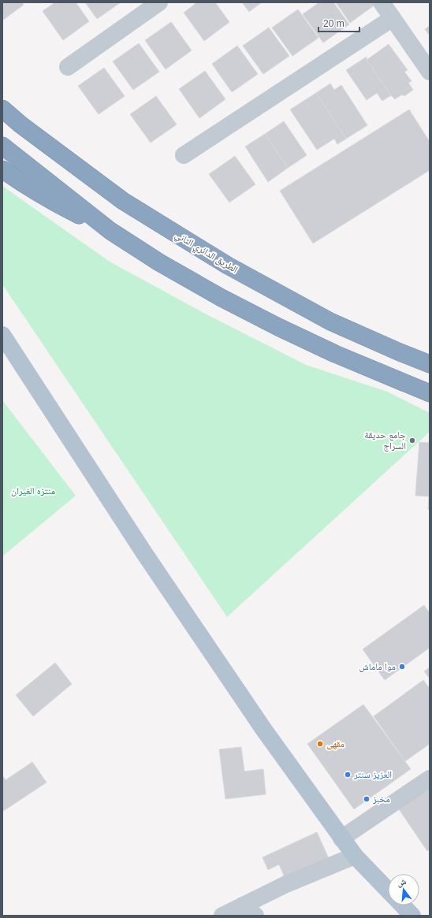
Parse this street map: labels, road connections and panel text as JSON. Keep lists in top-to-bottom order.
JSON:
{
  "streets": {
    "highway": ["الطريق الدائري الثاني"]
  },
  "parks": ["منتزه الغيران"],
  "places": [
    "جامع حديقة السراج",
    "موا ماماش",
    "مقهى",
    "العزيز سنتر",
    "مخبز"
  ],
  "scale_bar": "20 m",
  "north": "top"
}
